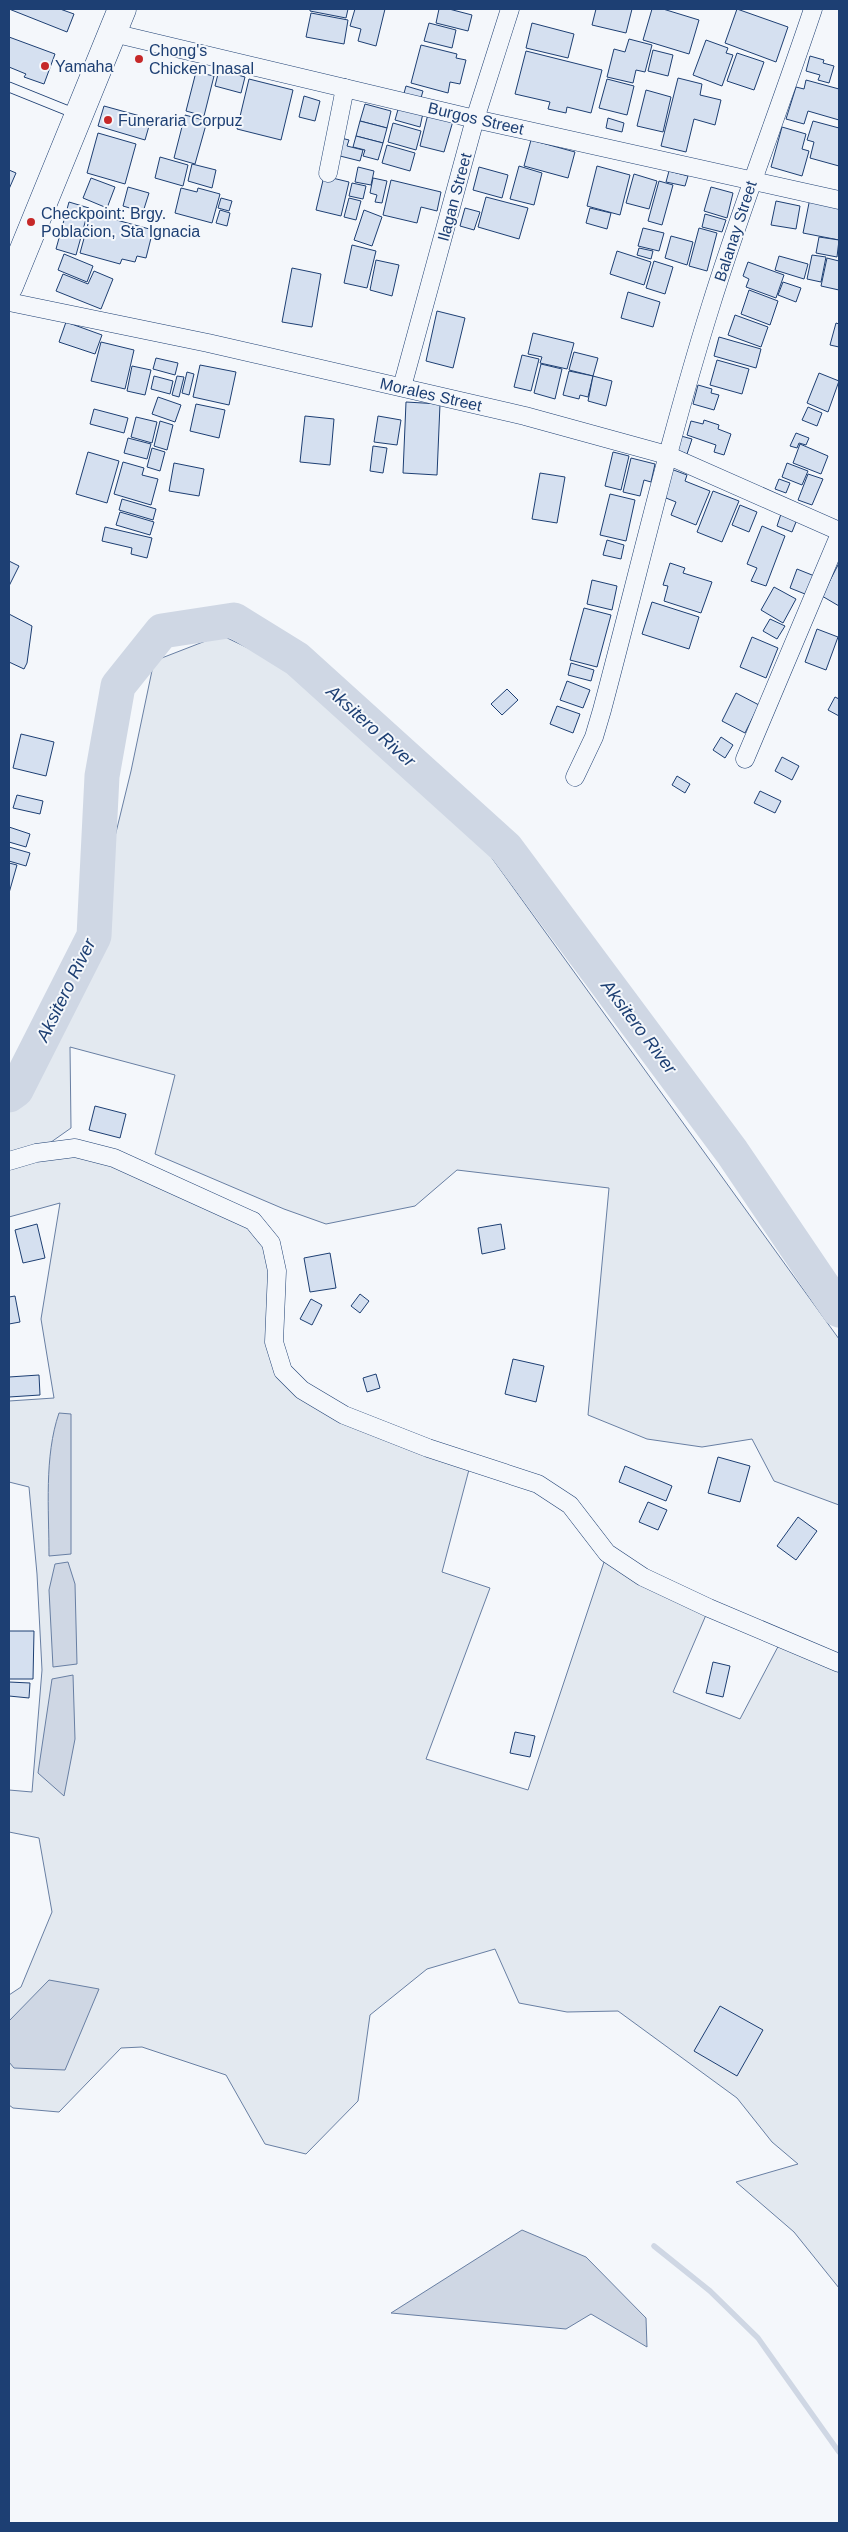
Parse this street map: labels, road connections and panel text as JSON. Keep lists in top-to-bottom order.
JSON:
{
  "streets": {
    "street": [
      "Burgos Street",
      "Ilagan Street",
      "Balanay Street",
      "Morales Street"
    ]
  },
  "crossings": [
    ["Burgos Street", "Ilagan Street"],
    ["Burgos Street", "Balanay Street"],
    ["Ilagan Street", "Morales Street"],
    ["Balanay Street", "Morales Street"]
  ],
  "water": ["Aksitero River"],
  "places": [
    "Chong's Chicken Inasal",
    "Yamaha",
    "Funeraria Corpuz",
    "Checkpoint: Brgy. Poblacion, Sta Ignacia"
  ]
}
